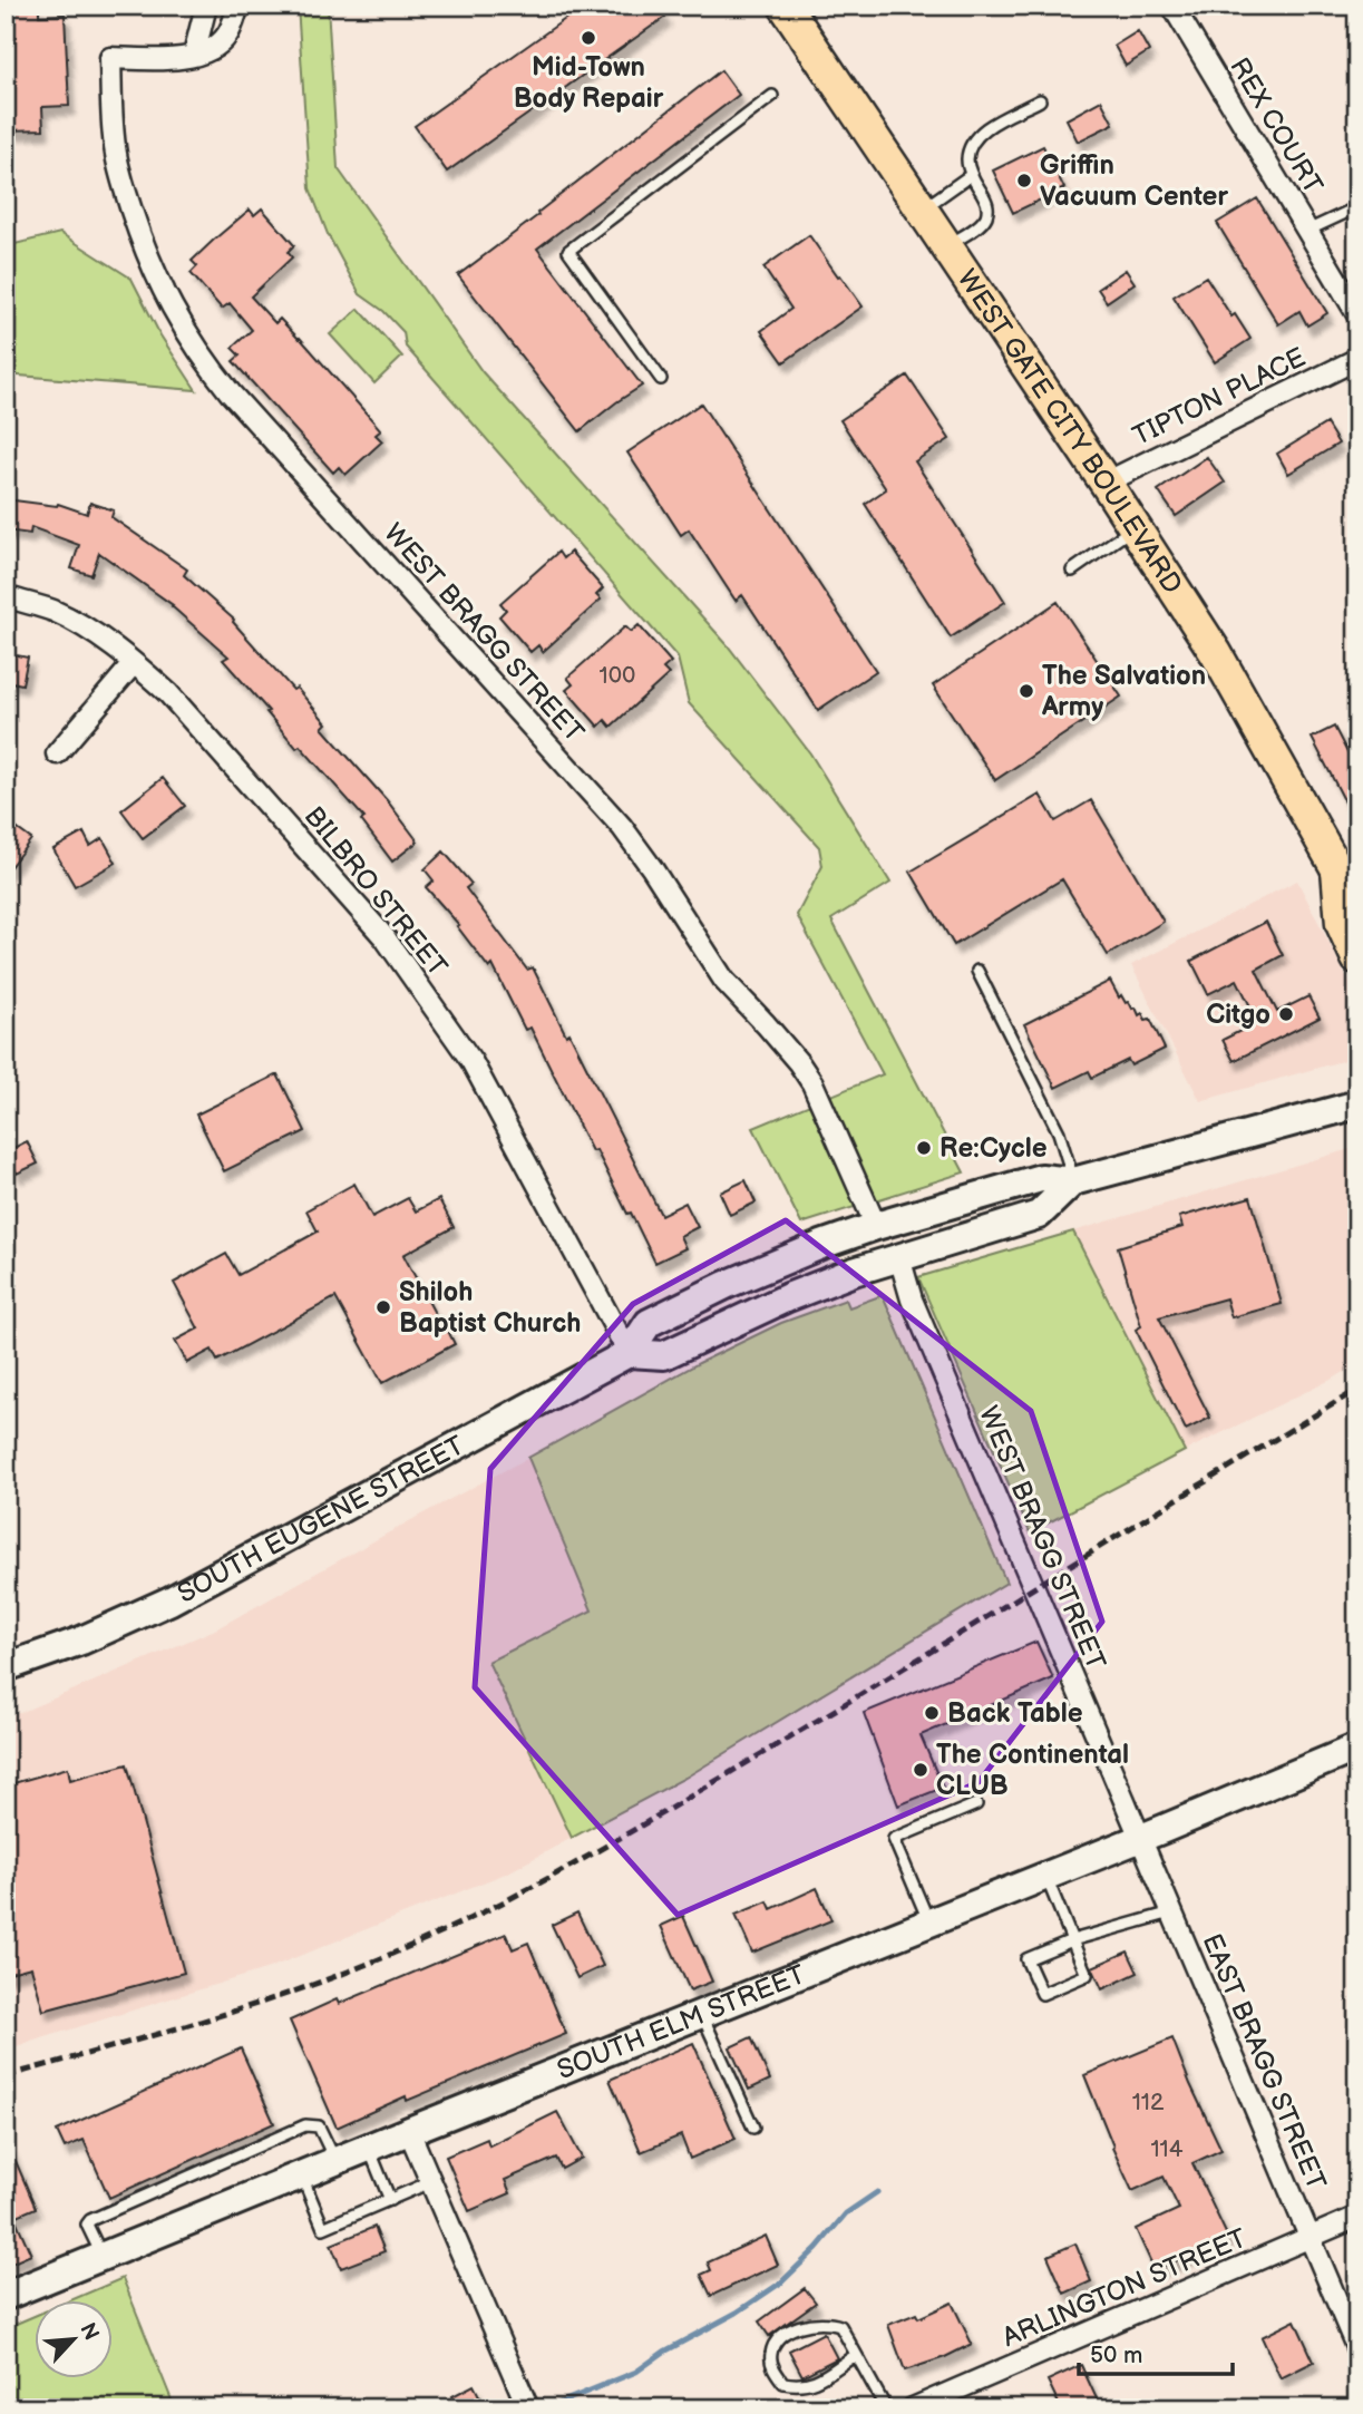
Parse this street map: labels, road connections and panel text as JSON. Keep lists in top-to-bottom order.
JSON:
{
  "streets": {
    "main road": ["WEST GATE CITY BOULEVARD", "SOUTH EUGENE STREET", "SOUTH ELM STREET"],
    "street": [
      "REX COURT",
      "TIPTON PLACE",
      "WEST BRAGG STREET",
      "BILBRO STREET",
      "EAST BRAGG STREET",
      "ARLINGTON STREET"
    ]
  },
  "crossings": [
    ["TIPTON PLACE", "WEST GATE CITY BOULEVARD"],
    ["WEST BRAGG STREET", "SOUTH EUGENE STREET"],
    ["WEST BRAGG STREET", "SOUTH ELM STREET"],
    ["WEST BRAGG STREET", "EAST BRAGG STREET"],
    ["BILBRO STREET", "SOUTH EUGENE STREET"],
    ["SOUTH ELM STREET", "EAST BRAGG STREET"],
    ["EAST BRAGG STREET", "ARLINGTON STREET"]
  ],
  "places": [
    "Mid-Town Body Repair",
    "Griffin Vacuum Center",
    "The Salvation Army",
    "Citgo",
    "Re:Cycle",
    "Shiloh Baptist Church",
    "Back Table",
    "The Continental CLUB"
  ],
  "house_numbers": ["100", "112", "114"],
  "scale_bar": "50 m",
  "north": "top right"
}
